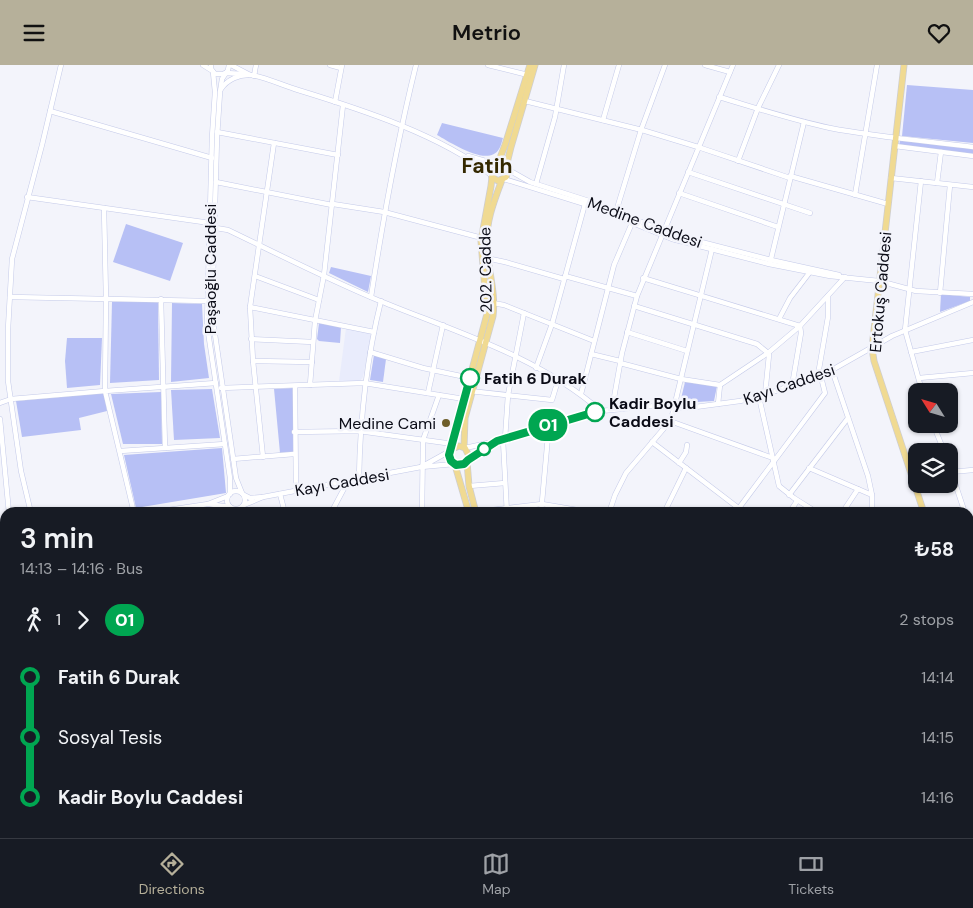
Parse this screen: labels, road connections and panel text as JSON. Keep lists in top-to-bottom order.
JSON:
{
  "streets": {
    "main road": ["202. Cadde", "Ertokuş Caddesi"],
    "street": ["Medine Caddesi", "Paşaoğlu Caddesi", "Kayı Caddesi"]
  },
  "crossings": [
    ["Medine Caddesi", "202. Cadde"],
    ["Medine Caddesi", "Ertokuş Caddesi"],
    ["Paşaoğlu Caddesi", "Kayı Caddesi"],
    ["202. Cadde", "Kayı Caddesi"],
    ["Ertokuş Caddesi", "Kayı Caddesi"]
  ],
  "districts": ["Fatih"],
  "places": ["Fatih 6 Durak", "Kadir Boylu Caddesi", "Medine Cami"],
  "lines": ["bus line 01"],
  "north": "top left",
  "page": {
    "header": "Metrio",
    "on_map": "01",
    "heading": ["3 min", "14:13 – 14:16 · Bus", "₺58"],
    "legs": ["1", "01", "2 stops"],
    "list": [
      {
        "name": "Fatih 6 Durak",
        "value": "14:14"
      },
      {
        "name": "Sosyal Tesis",
        "value": "14:15"
      },
      {
        "name": "Kadir Boylu Caddesi",
        "value": "14:16"
      }
    ],
    "tabs": ["Directions", "Map", "Tickets"]
  }
}
